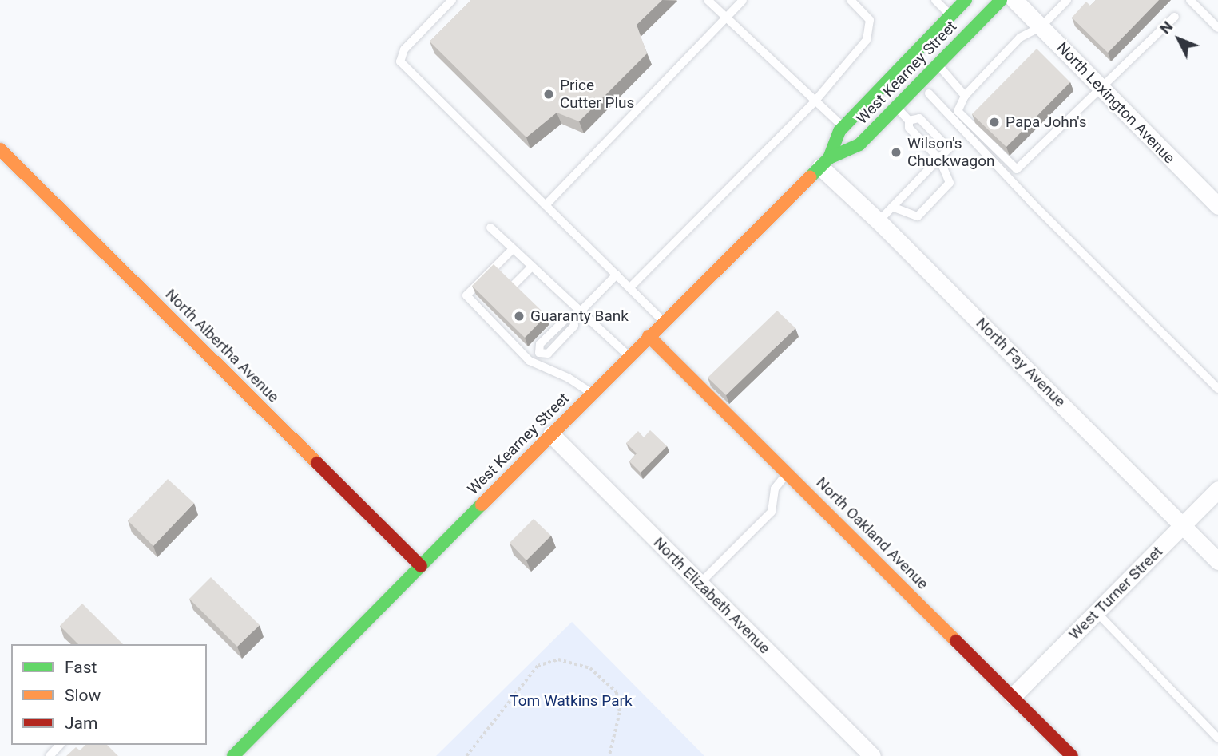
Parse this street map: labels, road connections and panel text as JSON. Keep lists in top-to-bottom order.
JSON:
{
  "streets": {
    "main road": ["West Kearney Street", "North Albertha Avenue", "North Oakland Avenue"],
    "street": [
      "North Lexington Avenue",
      "North Fay Avenue",
      "West Turner Street",
      "North Elizabeth Avenue"
    ]
  },
  "crossings": [
    ["West Kearney Street", "North Albertha Avenue"],
    ["West Kearney Street", "North Fay Avenue"],
    ["West Kearney Street", "North Oakland Avenue"],
    ["West Kearney Street", "North Elizabeth Avenue"],
    ["North Fay Avenue", "West Turner Street"],
    ["North Oakland Avenue", "West Turner Street"]
  ],
  "parks": ["Tom Watkins Park"],
  "places": [
    "Price Cutter Plus",
    "Papa John's",
    "Wilson's Chuckwagon",
    "Guaranty Bank"
  ],
  "legend": ["Fast", "Slow", "Jam"],
  "north": "top left"
}
